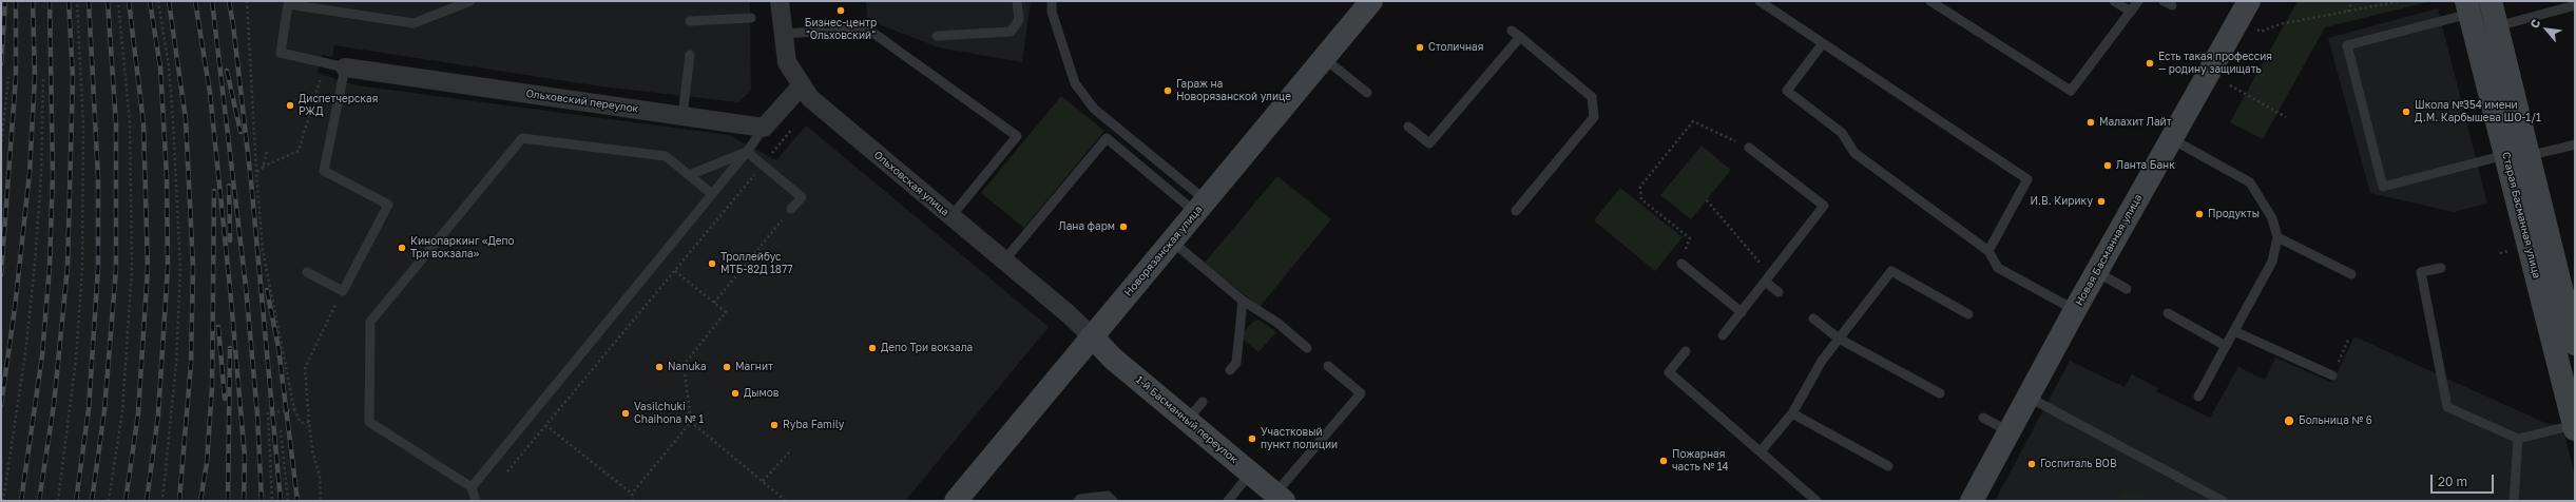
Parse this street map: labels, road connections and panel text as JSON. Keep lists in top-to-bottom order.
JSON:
{
  "streets": {
    "main road": [
      "Старая Басманная улица",
      "Новая Басманная улица",
      "Новорязанская улица",
      "1-й Басманный переулок"
    ],
    "street": ["Ольховский переулок", "Ольховская улица"]
  },
  "crossings": [
    ["Ольховская улица", "Новорязанская улица"],
    ["Ольховская улица", "1-й Басманный переулок"],
    ["Новорязанская улица", "1-й Басманный переулок"]
  ],
  "places": [
    "Бизнес-центр \"Ольховский\"",
    "Столичная",
    "Есть такая профессия — родину защищать",
    "Гараж на Новорязанской улице",
    "Диспетчерская РЖД",
    "Школа №354 имени Д.М. Карбышева ШО-1/1",
    "Малахит Лайт",
    "Ланта Банк",
    "И.В. Кирику",
    "Продукты",
    "Лана фарм",
    "Кинопаркинг «Депо Три вокзала»",
    "Троллейбус МТБ-82Д 1877",
    "Депо Три вокзала",
    "Nanuka",
    "Магнит",
    "Дымов",
    "Vasilchuki Chaihona № 1",
    "Больница № 6",
    "Ryba Family",
    "Участковый пункт полиции",
    "Пожарная часть № 14",
    "Госпиталь ВОВ"
  ],
  "scale_bar": "20 m",
  "north": "top left"
}
